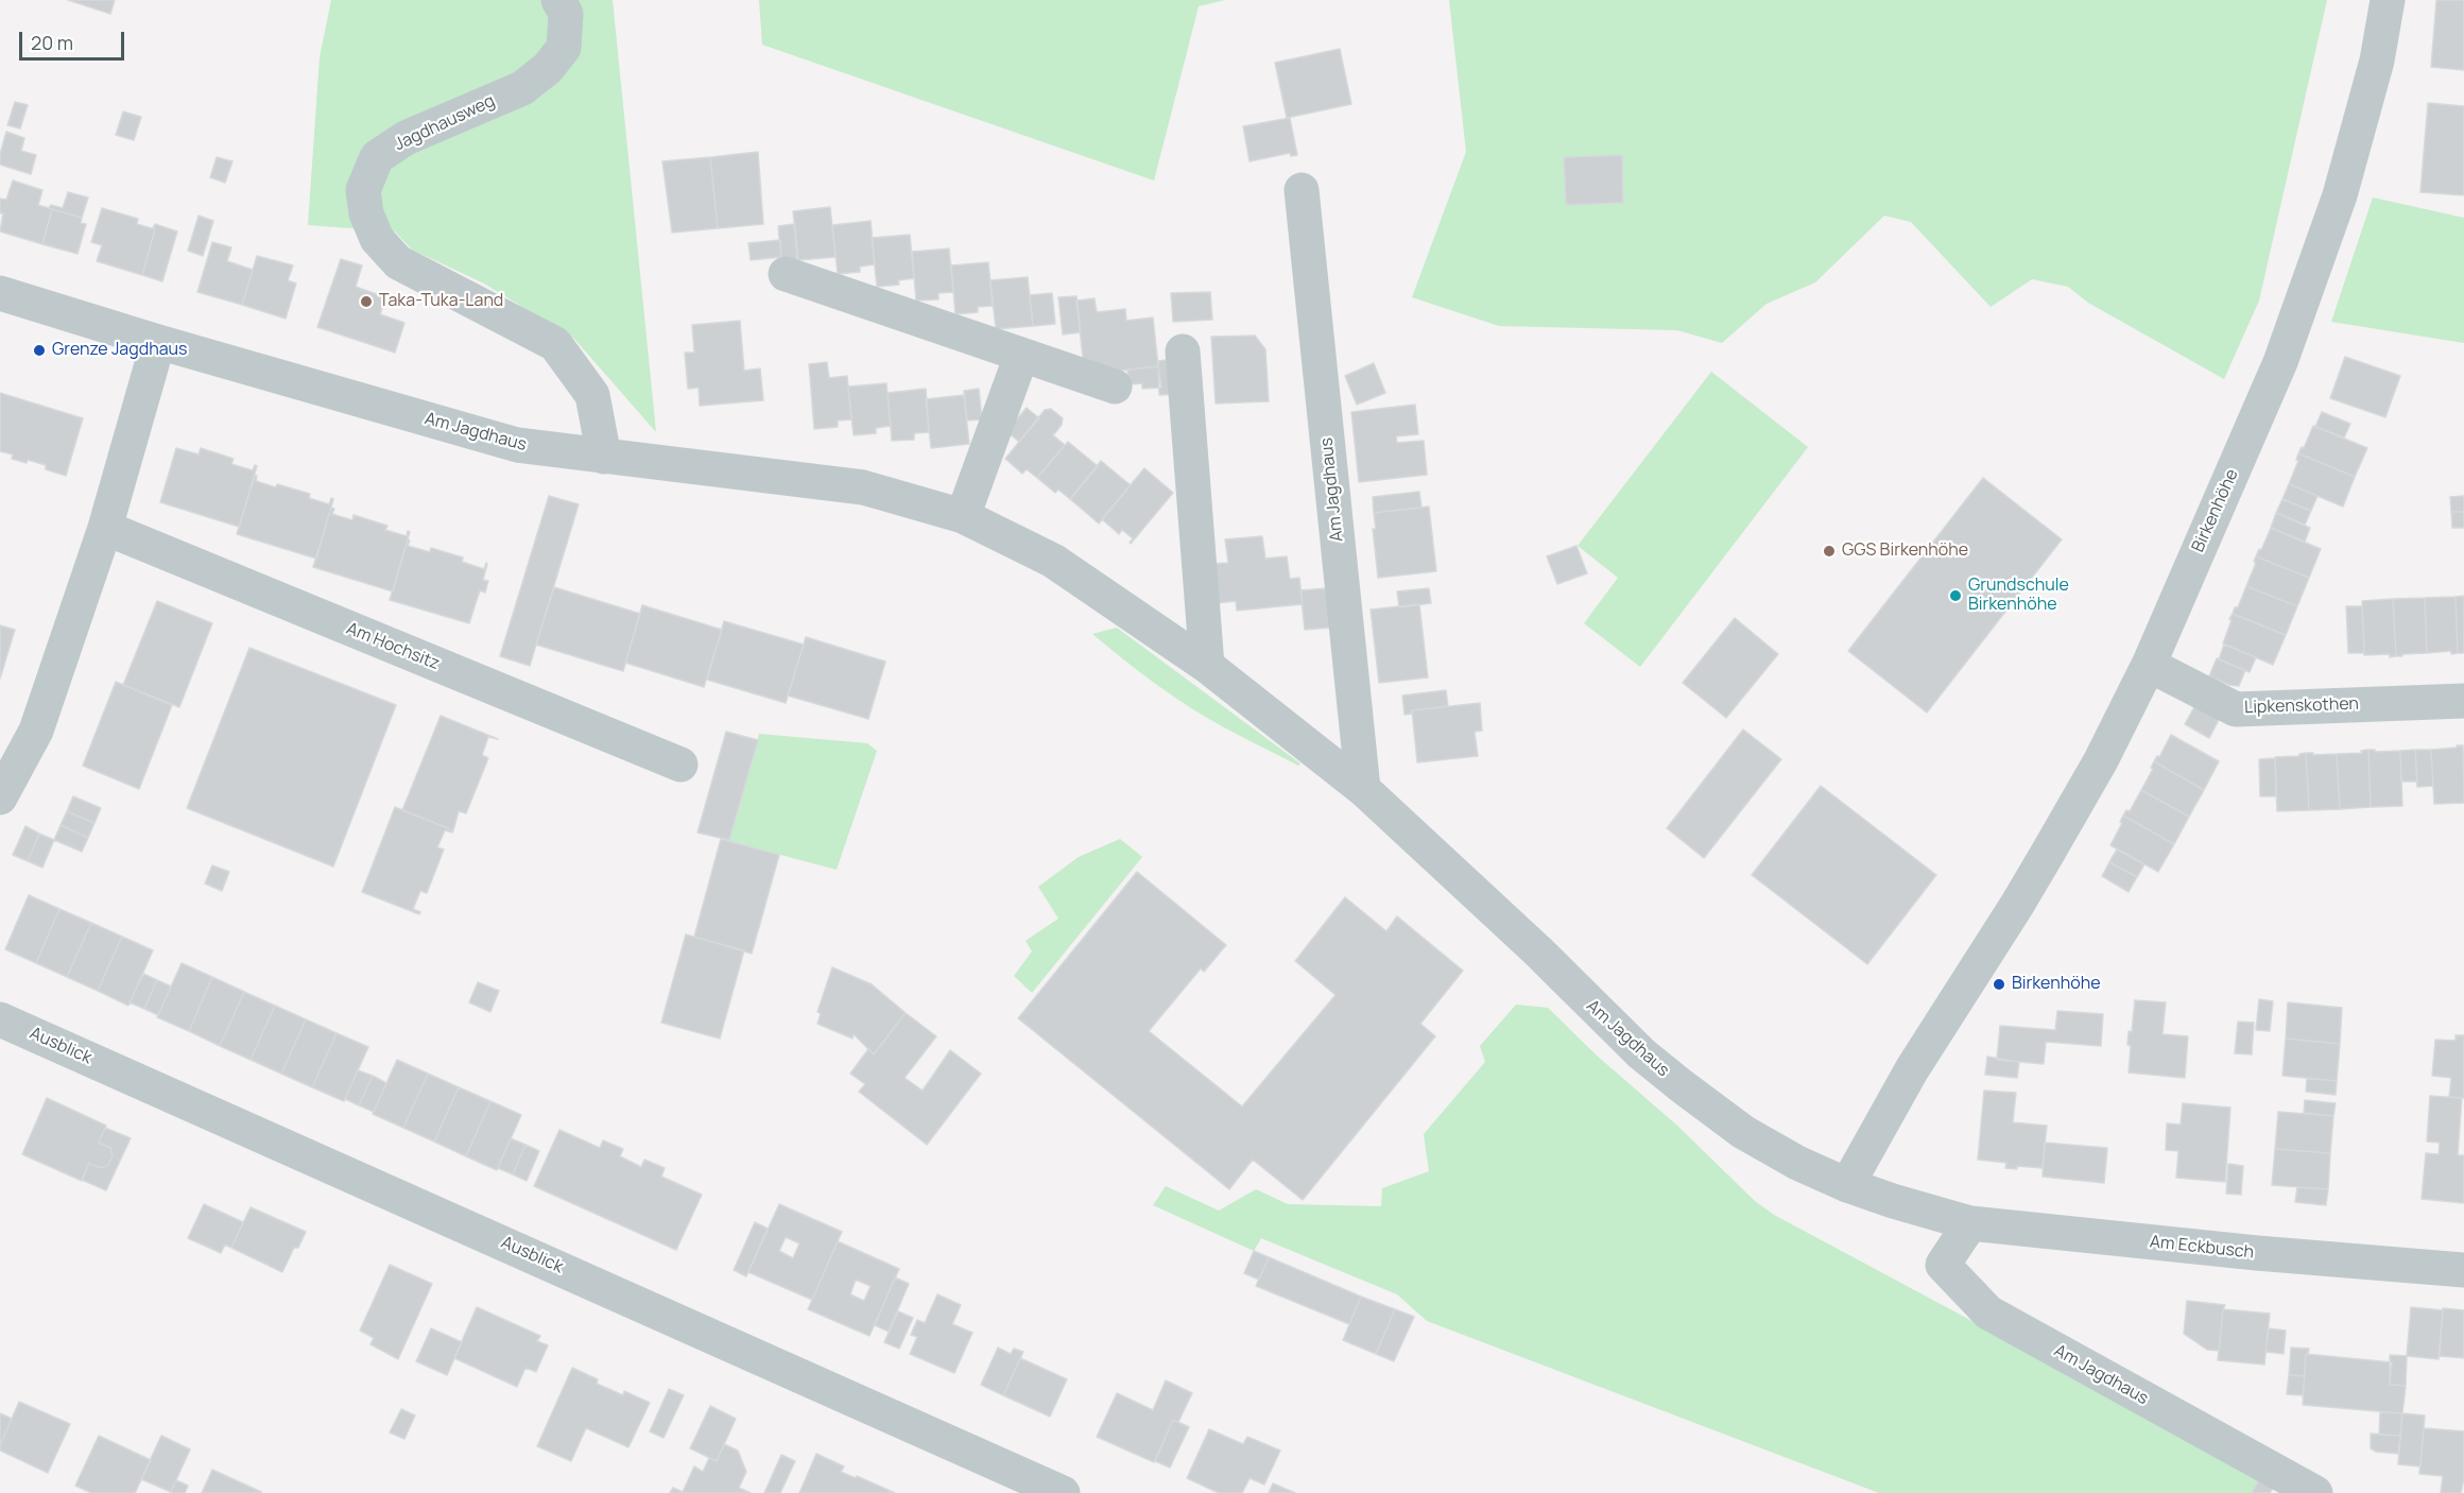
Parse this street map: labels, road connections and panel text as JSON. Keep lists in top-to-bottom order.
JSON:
{
  "streets": {
    "street": [
      "Jagdhausweg",
      "Am Jagdhaus",
      "Birkenhöhe",
      "Am Hochsitz",
      "Lipkenskothen",
      "Ausblick",
      "Am Eckbusch"
    ]
  },
  "crossings": [
    ["Jagdhausweg", "Am Jagdhaus"],
    ["Am Jagdhaus", "Birkenhöhe"],
    ["Am Jagdhaus", "Am Eckbusch"],
    ["Birkenhöhe", "Lipkenskothen"]
  ],
  "places": [
    "Taka-Tuka-Land",
    "Grenze Jagdhaus",
    "GGS Birkenhöhe",
    "Grundschule Birkenhöhe",
    "Birkenhöhe"
  ],
  "scale_bar": "20 m"
}
